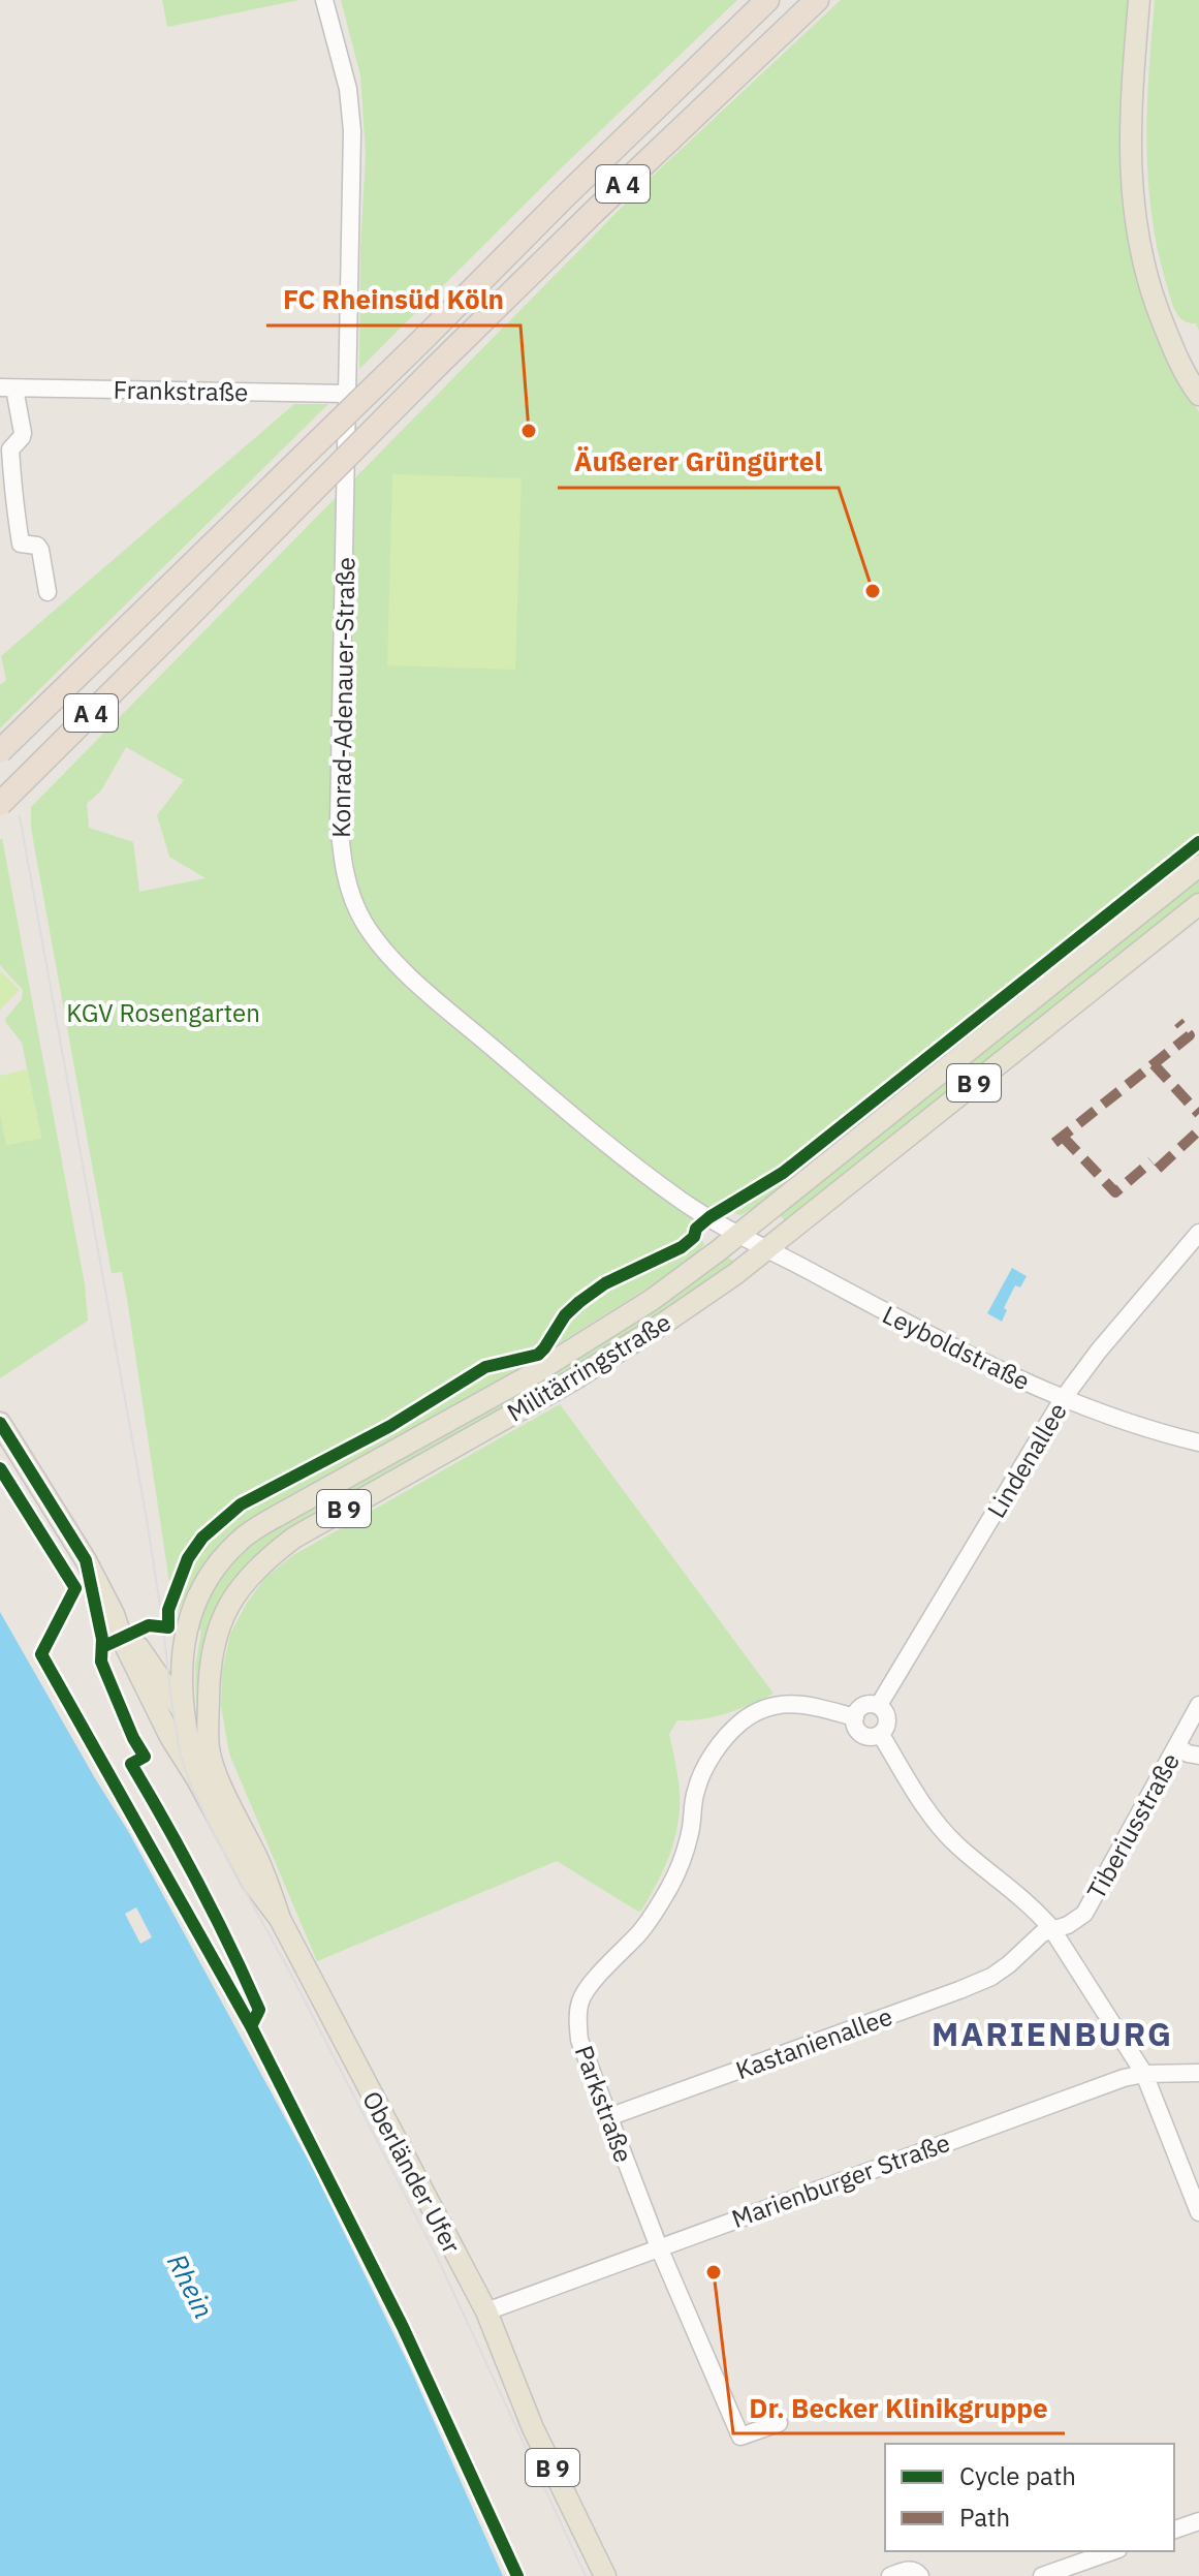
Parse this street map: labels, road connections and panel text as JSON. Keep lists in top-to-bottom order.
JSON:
{
  "streets": {
    "highway": ["A 4"],
    "main road": ["B 9", "Militärringstraße", "Oberländer Ufer"],
    "street": [
      "Frankstraße",
      "Konrad-Adenauer-Straße",
      "Leyboldstraße",
      "Lindenallee",
      "Tiberiusstraße",
      "Kastanienallee",
      "Parkstraße",
      "Marienburger Straße"
    ]
  },
  "crossings": [
    ["Frankstraße", "Konrad-Adenauer-Straße"],
    ["Konrad-Adenauer-Straße", "Leyboldstraße"],
    ["Konrad-Adenauer-Straße", "Militärringstraße"],
    ["B 9", "Militärringstraße"],
    ["Leyboldstraße", "Militärringstraße"],
    ["Leyboldstraße", "Lindenallee"],
    ["Militärringstraße", "Oberländer Ufer"],
    ["Lindenallee", "Parkstraße"],
    ["Tiberiusstraße", "Kastanienallee"],
    ["Kastanienallee", "Parkstraße"],
    ["Parkstraße", "Marienburger Straße"],
    ["Oberländer Ufer", "Marienburger Straße"]
  ],
  "districts": ["MARIENBURG"],
  "water": ["Rhein"],
  "parks": ["KGV Rosengarten"],
  "places": ["FC Rheinsüd Köln", "Äußerer Grüngürtel", "Dr. Becker Klinikgruppe"],
  "legend": ["Cycle path", "Path"]
}
